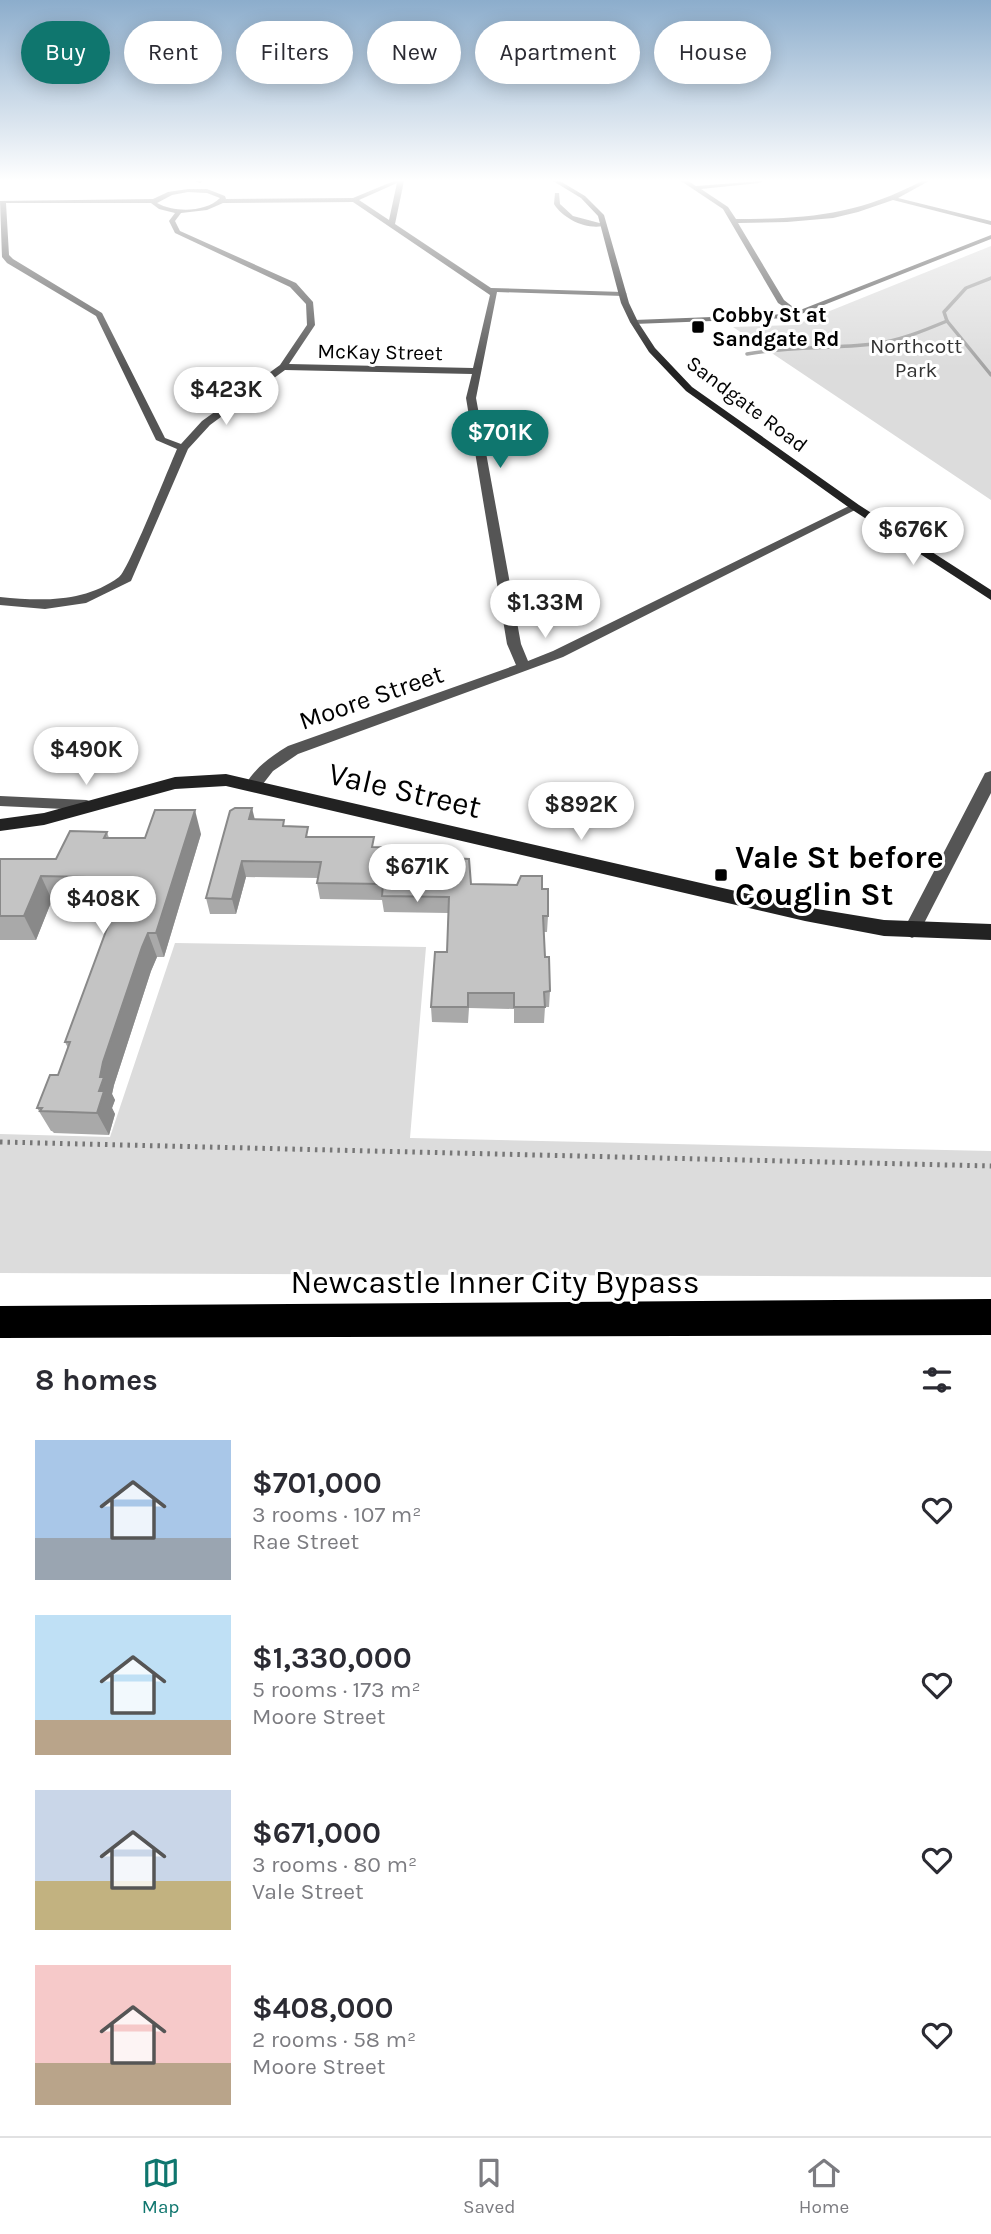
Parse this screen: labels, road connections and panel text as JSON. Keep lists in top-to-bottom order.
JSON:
{
  "streets": {
    "highway": ["Newcastle Inner City Bypass"],
    "main road": ["Sandgate Road", "Vale Street"],
    "street": ["McKay Street", "Moore Street"]
  },
  "crossings": [
    ["Sandgate Road", "Moore Street"],
    ["Moore Street", "Vale Street"]
  ],
  "parks": ["Northcott Park"],
  "places": {
    "transit": ["Cobby St at Sandgate Rd", "Vale St before Couglin St"]
  },
  "page": {
    "chip": [
      "Buy",
      "Rent",
      "Filters",
      "New",
      "Apartment",
      "House"
    ],
    "price": [
      "$423K",
      "$701K",
      "$676K",
      "$1.33M",
      "$490K",
      "$892K",
      "$671K",
      "$408K"
    ],
    "heading": "8 homes",
    "list": [
      {
        "name": "$701,000",
        "note": "3 rooms · 107 m² · Rae Street"
      },
      {
        "name": "$1,330,000",
        "note": "5 rooms · 173 m² · Moore Street"
      },
      {
        "name": "$671,000",
        "note": "3 rooms · 80 m² · Vale Street"
      },
      {
        "name": "$408,000",
        "note": "2 rooms · 58 m² · Moore Street"
      }
    ],
    "tabs": ["Map", "Saved", "Home"]
  }
}
